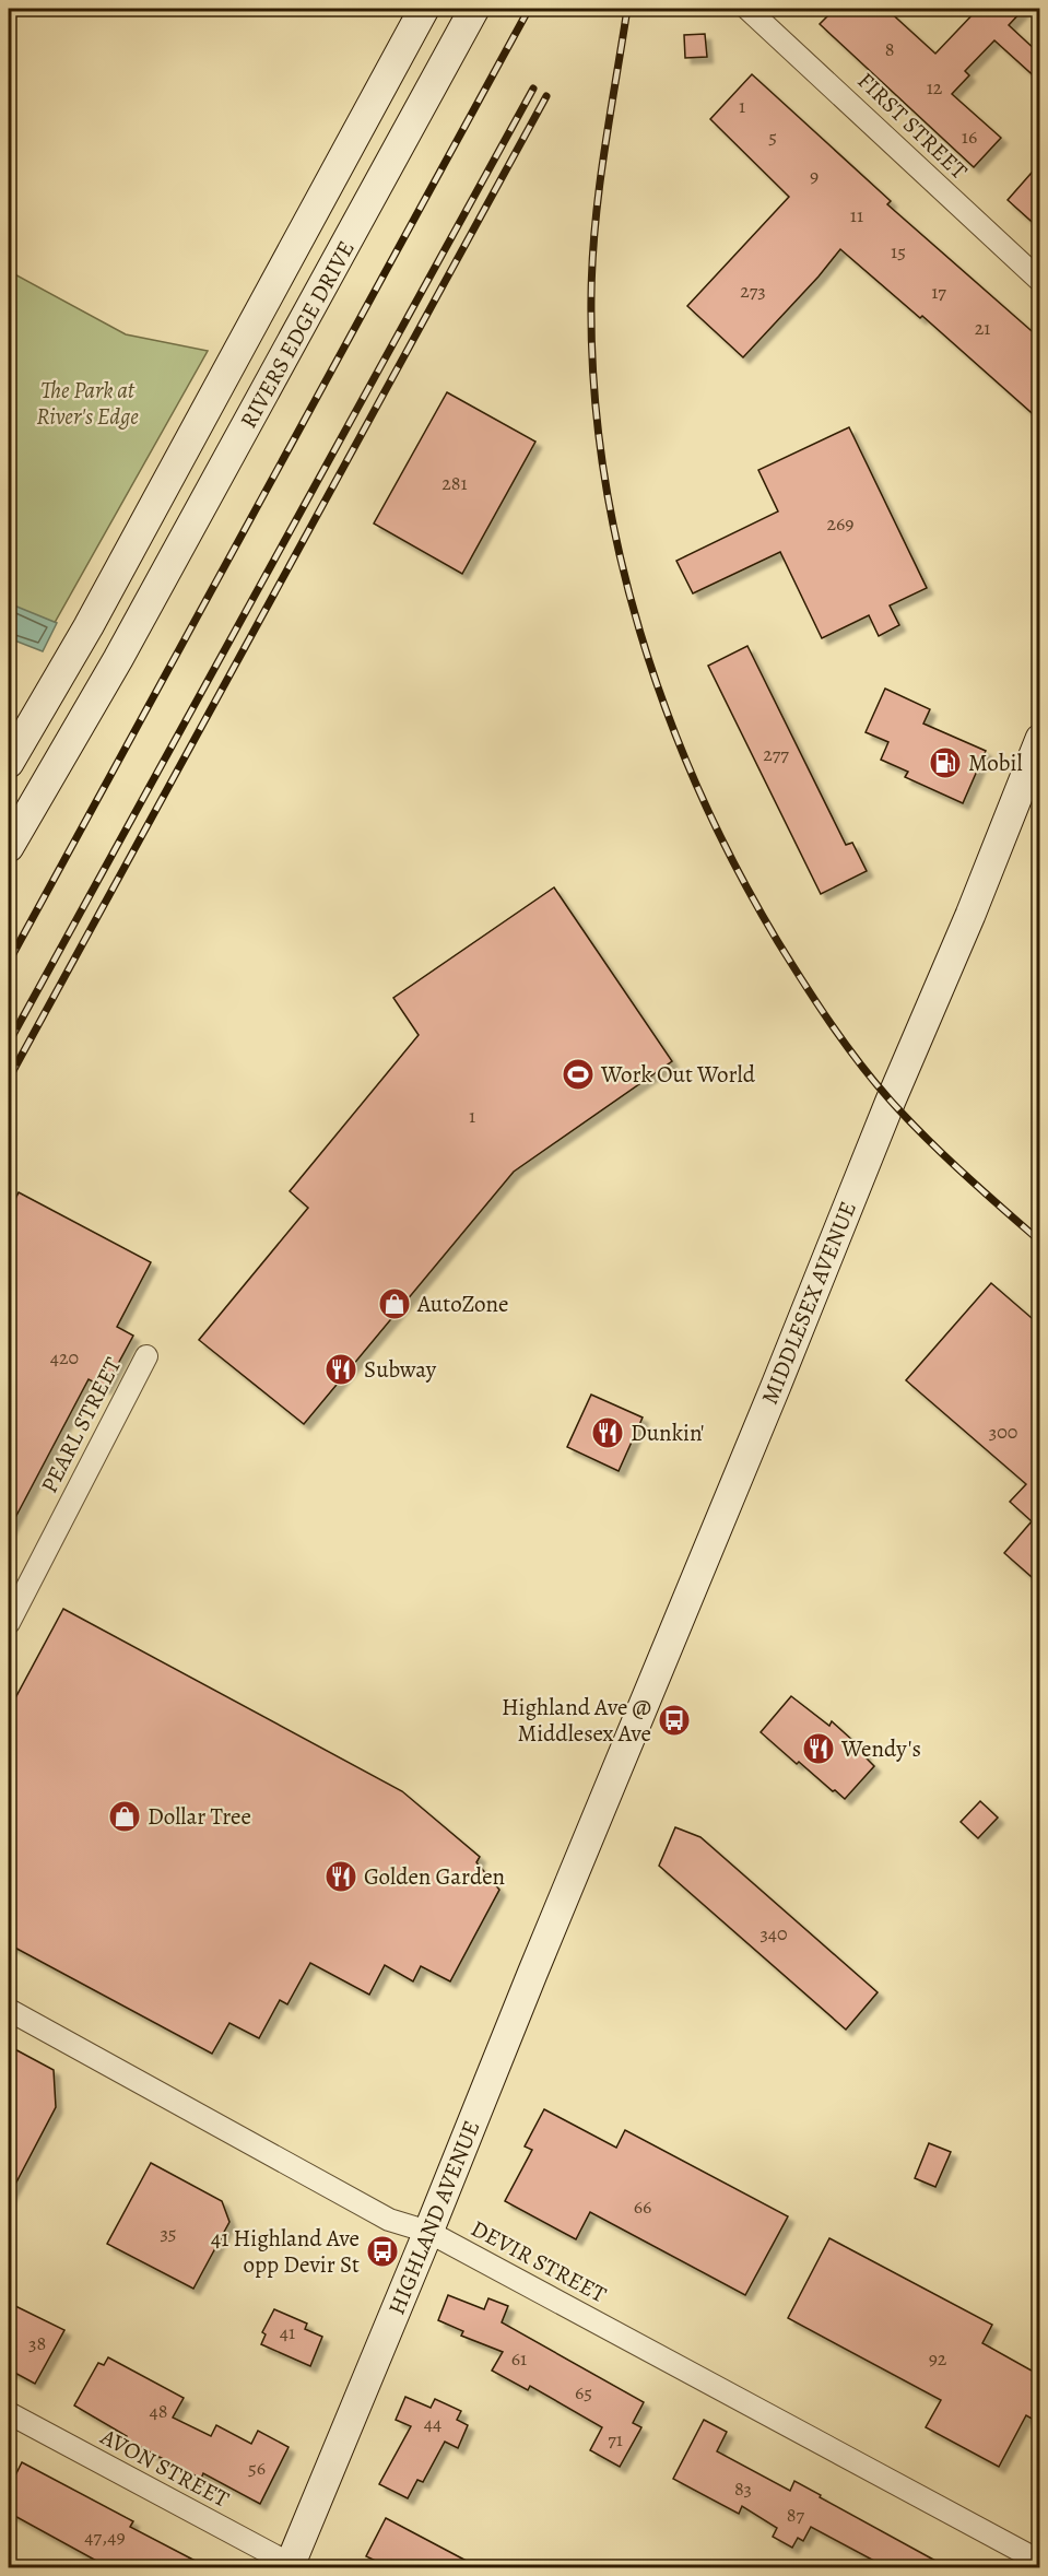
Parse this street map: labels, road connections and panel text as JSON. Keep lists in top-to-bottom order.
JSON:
{
  "streets": {
    "main road": ["RIVERS EDGE DRIVE", "MIDDLESEX AVENUE", "HIGHLAND AVENUE"],
    "street": [
      "FIRST STREET",
      "PEARL STREET",
      "DEVIR STREET",
      "AVON STREET"
    ]
  },
  "crossings": [
    ["MIDDLESEX AVENUE", "HIGHLAND AVENUE"],
    ["HIGHLAND AVENUE", "DEVIR STREET"],
    ["HIGHLAND AVENUE", "AVON STREET"]
  ],
  "parks": ["The Park at River's Edge"],
  "places": {
    "fuel station": ["Mobil"],
    "sports": ["Work Out World"],
    "shop": ["AutoZone", "Dollar Tree"],
    "restaurant": [
      "Subway",
      "Dunkin'",
      "Wendy's",
      "Golden Garden"
    ],
    "bus stop": ["Highland Ave @ Middlesex Ave", "41 Highland Ave opp Devir St"]
  },
  "house_numbers": [
    "8",
    "12",
    "1",
    "5",
    "16",
    "9",
    "11",
    "15",
    "273",
    "17",
    "21",
    "281",
    "269",
    "277",
    "1",
    "420",
    "300",
    "340",
    "66",
    "35",
    "41",
    "38",
    "61",
    "92",
    "65",
    "48",
    "44",
    "71",
    "56",
    "83",
    "87",
    "47,49"
  ]
}
